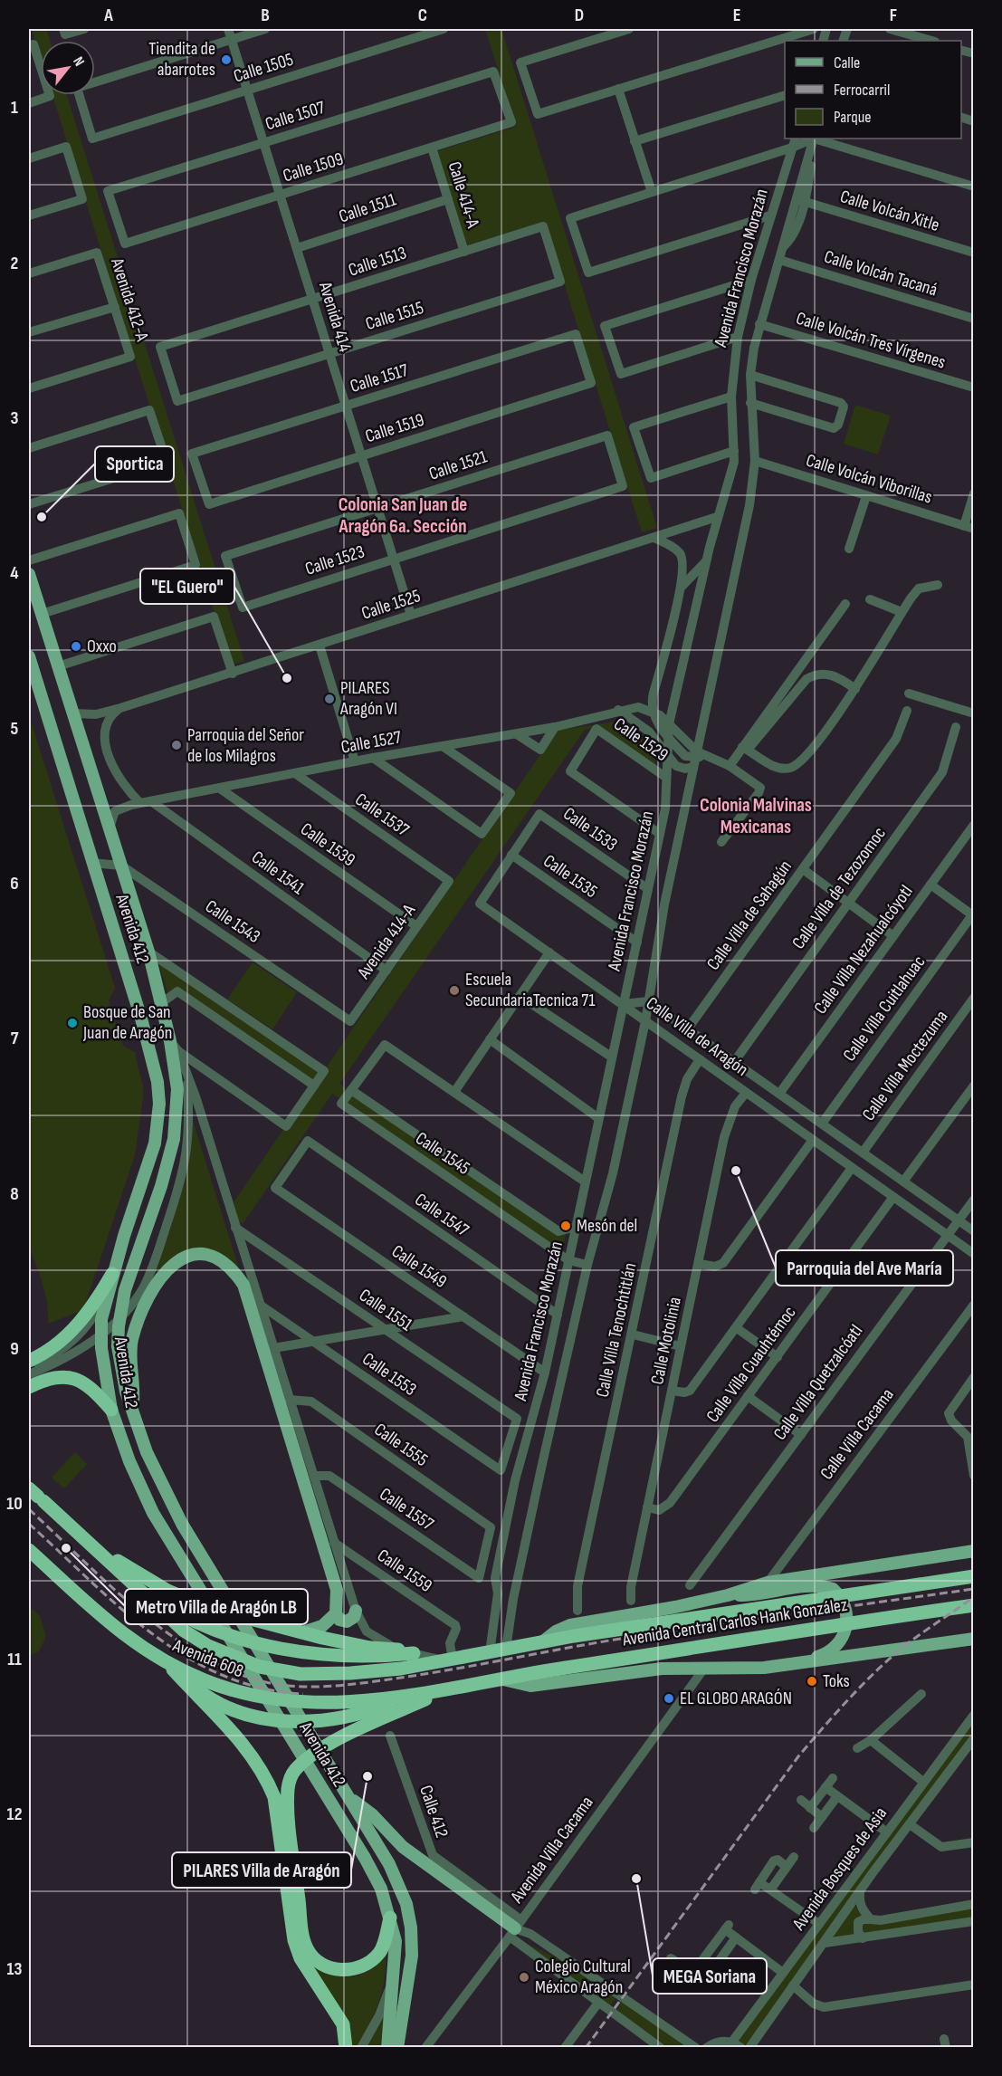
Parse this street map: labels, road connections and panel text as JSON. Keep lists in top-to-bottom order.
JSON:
{
  "streets": {
    "highway": ["Avenida Central Carlos Hank González", "Avenida 608"],
    "main road": ["Avenida 412"],
    "street": [
      "Calle 1505",
      "Calle 1507",
      "Calle 1509",
      "Calle 414-A",
      "Calle 1511",
      "Calle Volcán Xitle",
      "Calle 1513",
      "Avenida Francisco Morazán",
      "Calle Volcán Tacaná",
      "Avenida 412-A",
      "Calle 1515",
      "Avenida 414",
      "Calle Volcán Tres Vírgenes",
      "Calle 1517",
      "Calle 1519",
      "Calle 1521",
      "Calle Volcán Viborillas",
      "Calle 1523",
      "Calle 1525",
      "Calle 1529",
      "Calle 1527",
      "Calle 1537",
      "Calle 1533",
      "Calle 1539",
      "Calle 1541",
      "Calle 1535",
      "Calle Villa de Tezozomoc",
      "Calle Villa de Sahagún",
      "Calle 1543",
      "Avenida 414-A",
      "Calle Villa Nezahualcóyotl",
      "Calle Villa Cuitlahuac",
      "Calle Villa de Aragón",
      "Calle Villa Moctezuma",
      "Calle 1545",
      "Calle 1547",
      "Calle 1549",
      "Calle 1551",
      "Calle Villa Tenochtitlán",
      "Calle Motolinia",
      "Calle Villa Cuauhtémoc",
      "Calle 1553",
      "Calle Villa Quetzalcóatl",
      "Calle Villa Cacama",
      "Calle 1555",
      "Calle 1557",
      "Calle 1559",
      "Calle 412",
      "Avenida Villa Cacama",
      "Avenida Bosques de Asia"
    ]
  },
  "crossings": [
    ["Calle 1505", "Avenida 414"],
    ["Calle 1507", "Calle 1509"],
    ["Calle 1507", "Avenida 412-A"],
    ["Calle 1507", "Avenida 414"],
    ["Calle 1509", "Calle 414-A"],
    ["Calle 1509", "Avenida 412-A"],
    ["Calle 1509", "Avenida 414"],
    ["Calle 414-A", "Calle 1511"],
    ["Calle 414-A", "Calle 1513"],
    ["Calle 1511", "Avenida 414"],
    ["Calle Volcán Xitle", "Avenida Francisco Morazán"],
    ["Calle 1513", "Avenida 412-A"],
    ["Calle 1513", "Calle 1515"],
    ["Calle 1513", "Avenida 414"],
    ["Avenida Francisco Morazán", "Calle Volcán Tacaná"],
    ["Avenida Francisco Morazán", "Calle Volcán Tres Vírgenes"],
    ["Avenida Francisco Morazán", "Calle Volcán Viborillas"],
    ["Avenida Francisco Morazán", "Calle 1525"],
    ["Avenida Francisco Morazán", "Calle 1529"],
    ["Avenida Francisco Morazán", "Calle 1533"],
    ["Avenida Francisco Morazán", "Calle 1535"],
    ["Avenida Francisco Morazán", "Calle Villa de Aragón"],
    ["Avenida Francisco Morazán", "Calle 1545"],
    ["Avenida Francisco Morazán", "Calle 1547"],
    ["Avenida Francisco Morazán", "Calle 1549"],
    ["Avenida Francisco Morazán", "Avenida Central Carlos Hank González"],
    ["Avenida 412-A", "Calle 1515"],
    ["Calle 1515", "Avenida 414"],
    ["Avenida 414", "Calle 1517"],
    ["Avenida 414", "Calle 1519"],
    ["Avenida 414", "Calle 1521"],
    ["Avenida 414", "Calle 1523"],
    ["Avenida 414", "Calle 1525"],
    ["Calle 1517", "Calle 1519"],
    ["Calle 1521", "Calle 1523"],
    ["Calle 1525", "Avenida 412"],
    ["Calle 1527", "Calle 1537"],
    ["Calle 1527", "Calle 1539"],
    ["Calle 1527", "Calle 1541"],
    ["Calle 1527", "Avenida 412"],
    ["Calle 1537", "Avenida 414-A"],
    ["Calle 1533", "Calle 1535"],
    ["Calle 1539", "Avenida 414-A"],
    ["Calle 1541", "Avenida 414-A"],
    ["Calle Villa de Tezozomoc", "Calle Villa de Aragón"],
    ["Calle Villa de Sahagún", "Calle Villa de Aragón"],
    ["Calle 1543", "Avenida 412"],
    ["Calle 1543", "Avenida 414-A"],
    ["Avenida 412", "Calle 1551"],
    ["Avenida 412", "Calle 1553"],
    ["Avenida 412", "Calle 1555"],
    ["Avenida 412", "Calle 1557"],
    ["Avenida 412", "Calle 1559"],
    ["Avenida 412", "Avenida Central Carlos Hank González"],
    ["Calle Villa Nezahualcóyotl", "Calle Villa de Aragón"],
    ["Calle Villa Cuitlahuac", "Calle Villa de Aragón"],
    ["Calle Villa de Aragón", "Calle Villa Moctezuma"],
    ["Calle Villa de Aragón", "Calle Villa Tenochtitlán"],
    ["Calle Villa de Aragón", "Calle Motolinia"],
    ["Calle Villa de Aragón", "Calle Villa Cuauhtémoc"],
    ["Calle Villa de Aragón", "Calle Villa Quetzalcóatl"],
    ["Calle 1547", "Calle 1549"],
    ["Calle 1551", "Calle 1553"],
    ["Calle Motolinia", "Calle Villa Cuauhtémoc"],
    ["Calle Villa Cacama", "Avenida Central Carlos Hank González"],
    ["Calle 1555", "Calle 1557"],
    ["Calle 1559", "Avenida Central Carlos Hank González"],
    ["Avenida Central Carlos Hank González", "Avenida 608"],
    ["Avenida Central Carlos Hank González", "Avenida Villa Cacama"],
    ["Calle 412", "Avenida Villa Cacama"]
  ],
  "districts": ["Colonia San Juan de Aragón 6a. Sección", "Colonia Malvinas Mexicanas"],
  "places": [
    "Tiendita de abarrotes",
    "Sportica",
    "Oxxo",
    "\"EL Guero\"",
    "PILARES Aragón VI",
    "Parroquia del Señor de los Milagros",
    "Escuela SecundariaTecnica 71",
    "Bosque de San Juan de Aragón",
    "Parroquia del Ave María",
    "Mesón del",
    "Metro Villa de Aragón LB",
    "Toks",
    "EL GLOBO ARAGÓN",
    "PILARES Villa de Aragón",
    "MEGA Soriana",
    "Colegio Cultural México Aragón"
  ],
  "legend": ["Calle", "Ferrocarril", "Parque"],
  "north": "top right",
  "grid": {
    "columns": [
      "A",
      "B",
      "C",
      "D",
      "E",
      "F"
    ],
    "rows": [
      "1",
      "2",
      "3",
      "4",
      "5",
      "6",
      "7",
      "8",
      "9",
      "10",
      "11",
      "12",
      "13"
    ]
  }
}
